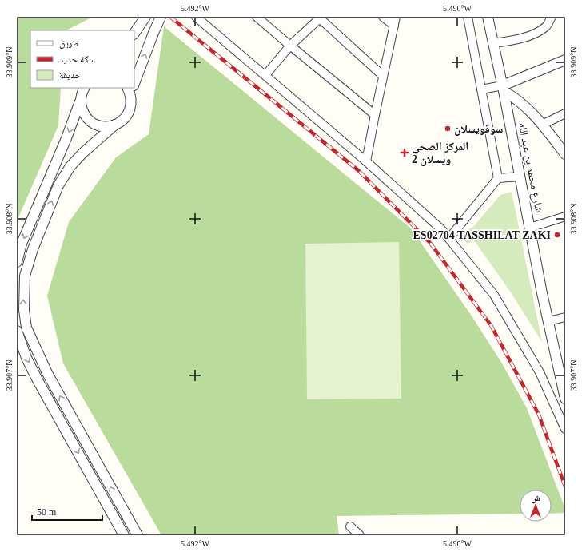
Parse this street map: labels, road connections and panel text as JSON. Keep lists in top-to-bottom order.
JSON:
{
  "streets": {
    "street": ["شارع محمد بن عبد الله"]
  },
  "places": {
    "other": ["سوقويسلان", "ES02704 TASSHILAT ZAKI"],
    "health": ["المركز الصحي ويسلان 2"]
  },
  "legend": ["طريق", "سكة حديد", "حديقة"],
  "scale_bar": "50 m",
  "north": "top",
  "coordinates": [
    "5.492°W",
    "5.490°W",
    "33.909°N",
    "33.908°N",
    "33.907°N"
  ]
}
